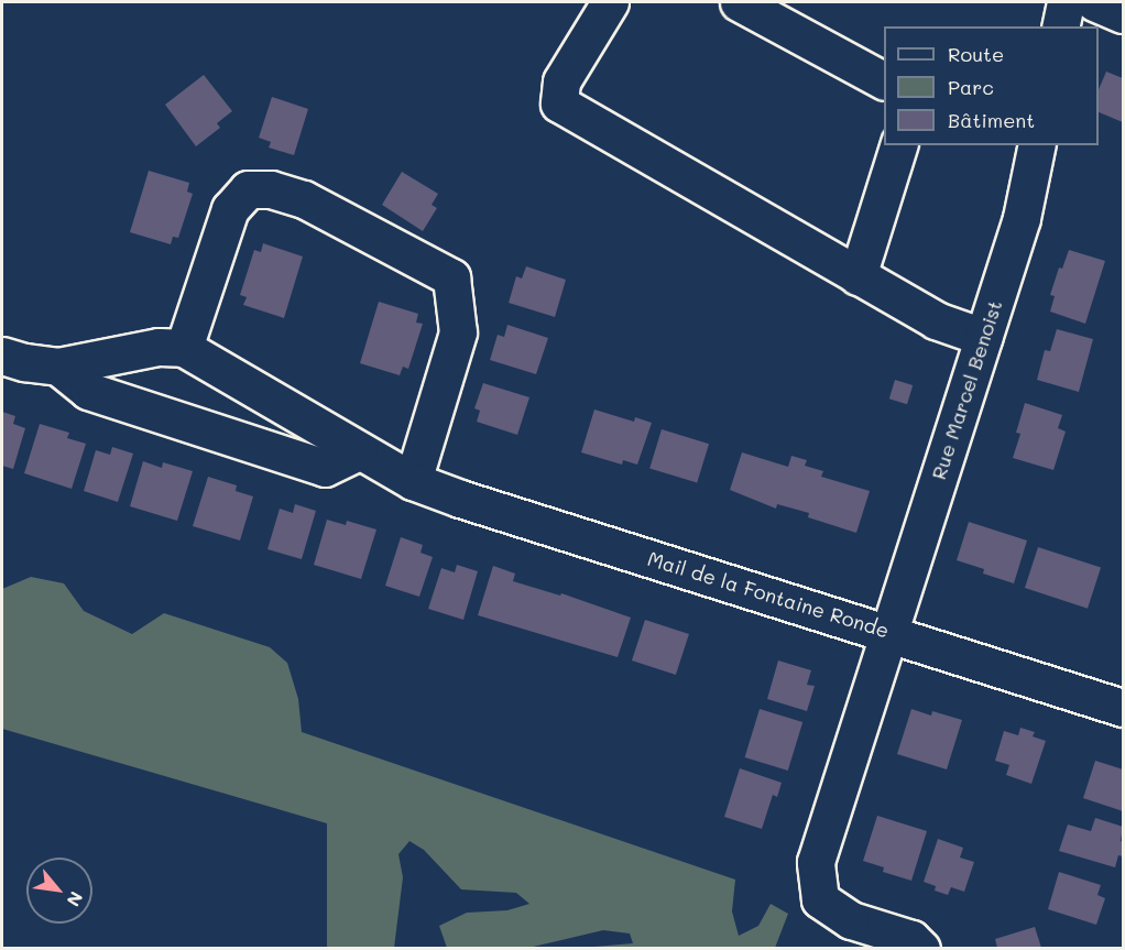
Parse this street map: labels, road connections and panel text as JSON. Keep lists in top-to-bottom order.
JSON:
{
  "streets": {
    "street": ["Rue Marcel Benoist", "Mail de la Fontaine Ronde"]
  },
  "crossings": [
    ["Rue Marcel Benoist", "Mail de la Fontaine Ronde"]
  ],
  "legend": ["Route", "Parc", "Bâtiment"],
  "north": "bottom right"
}
